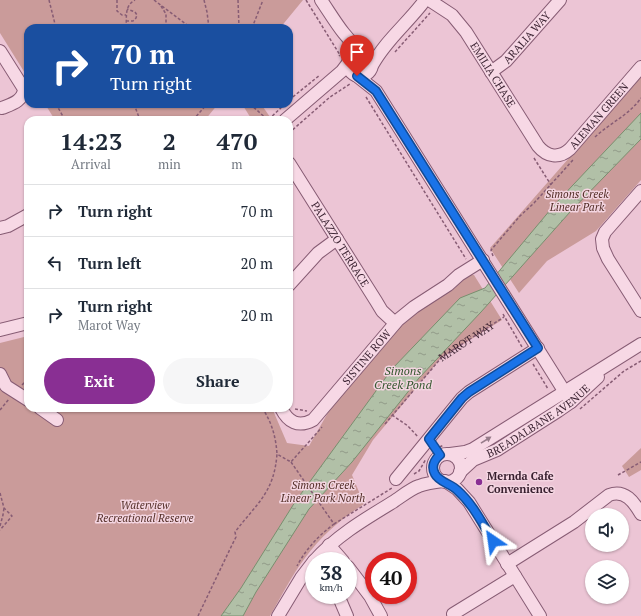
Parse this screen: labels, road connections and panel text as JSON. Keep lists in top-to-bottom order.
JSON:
{
  "streets": {
    "street": [
      "ARALIA WAY",
      "EMILIA CHASE",
      "ALEMAN GREEN",
      "PALAZZO TERRACE",
      "SISTINE ROW",
      "BREADALBANE AVENUE"
    ],
    "path": ["MAROT WAY"]
  },
  "crossings": [
    ["ARALIA WAY", "EMILIA CHASE"],
    ["EMILIA CHASE", "ALEMAN GREEN"],
    ["PALAZZO TERRACE", "SISTINE ROW"]
  ],
  "water": ["Simons Creek Pond"],
  "parks": ["Simons Creek Linear Park", "Simons Creek Linear Park North", "Waterview Recreational Reserve"],
  "places": ["Mernda Cafe Convenience"],
  "page": {
    "turn": ["70 m", "Turn right"],
    "eta": [
      "14:23",
      "Arrival",
      "2",
      "min",
      "470",
      "m"
    ],
    "list": [
      {
        "name": "Turn right",
        "value": "70 m"
      },
      {
        "name": "Turn left",
        "value": "20 m"
      },
      {
        "name": "Turn right",
        "note": "Marot Way",
        "value": "20 m"
      }
    ],
    "buttons": ["Exit", "Share"],
    "speed": "38 km/h",
    "limit": "40"
  }
}
